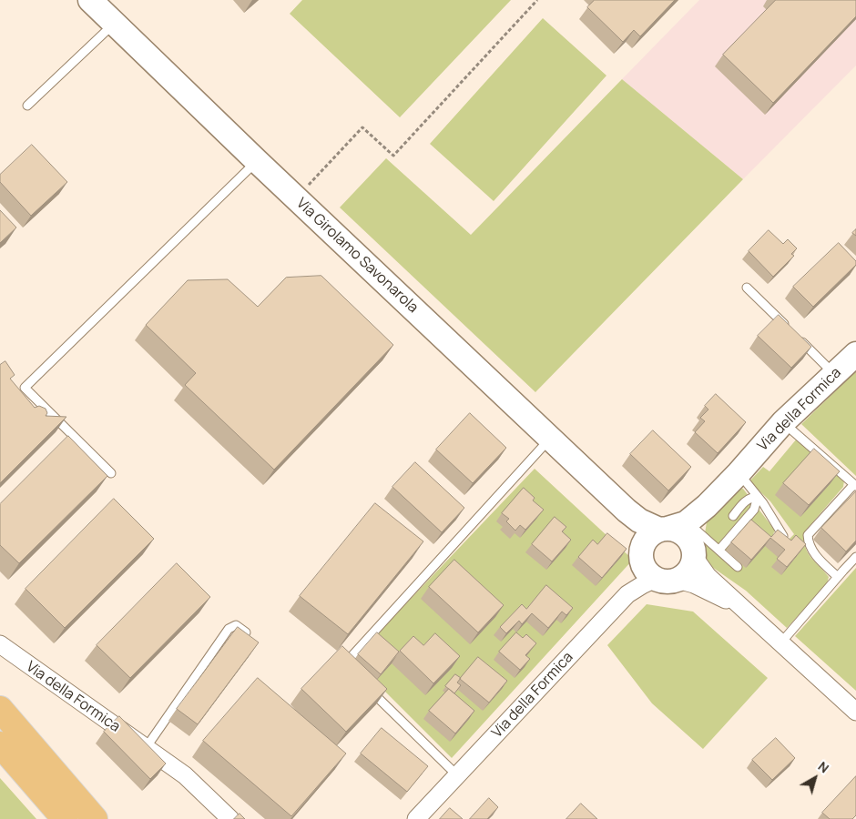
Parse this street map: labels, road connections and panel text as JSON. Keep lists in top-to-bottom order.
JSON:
{
  "streets": {
    "street": ["Via Girolamo Savonarola", "Via della Formica"]
  },
  "crossings": [
    ["Via Girolamo Savonarola", "Via della Formica"]
  ],
  "north": "top right"
}
